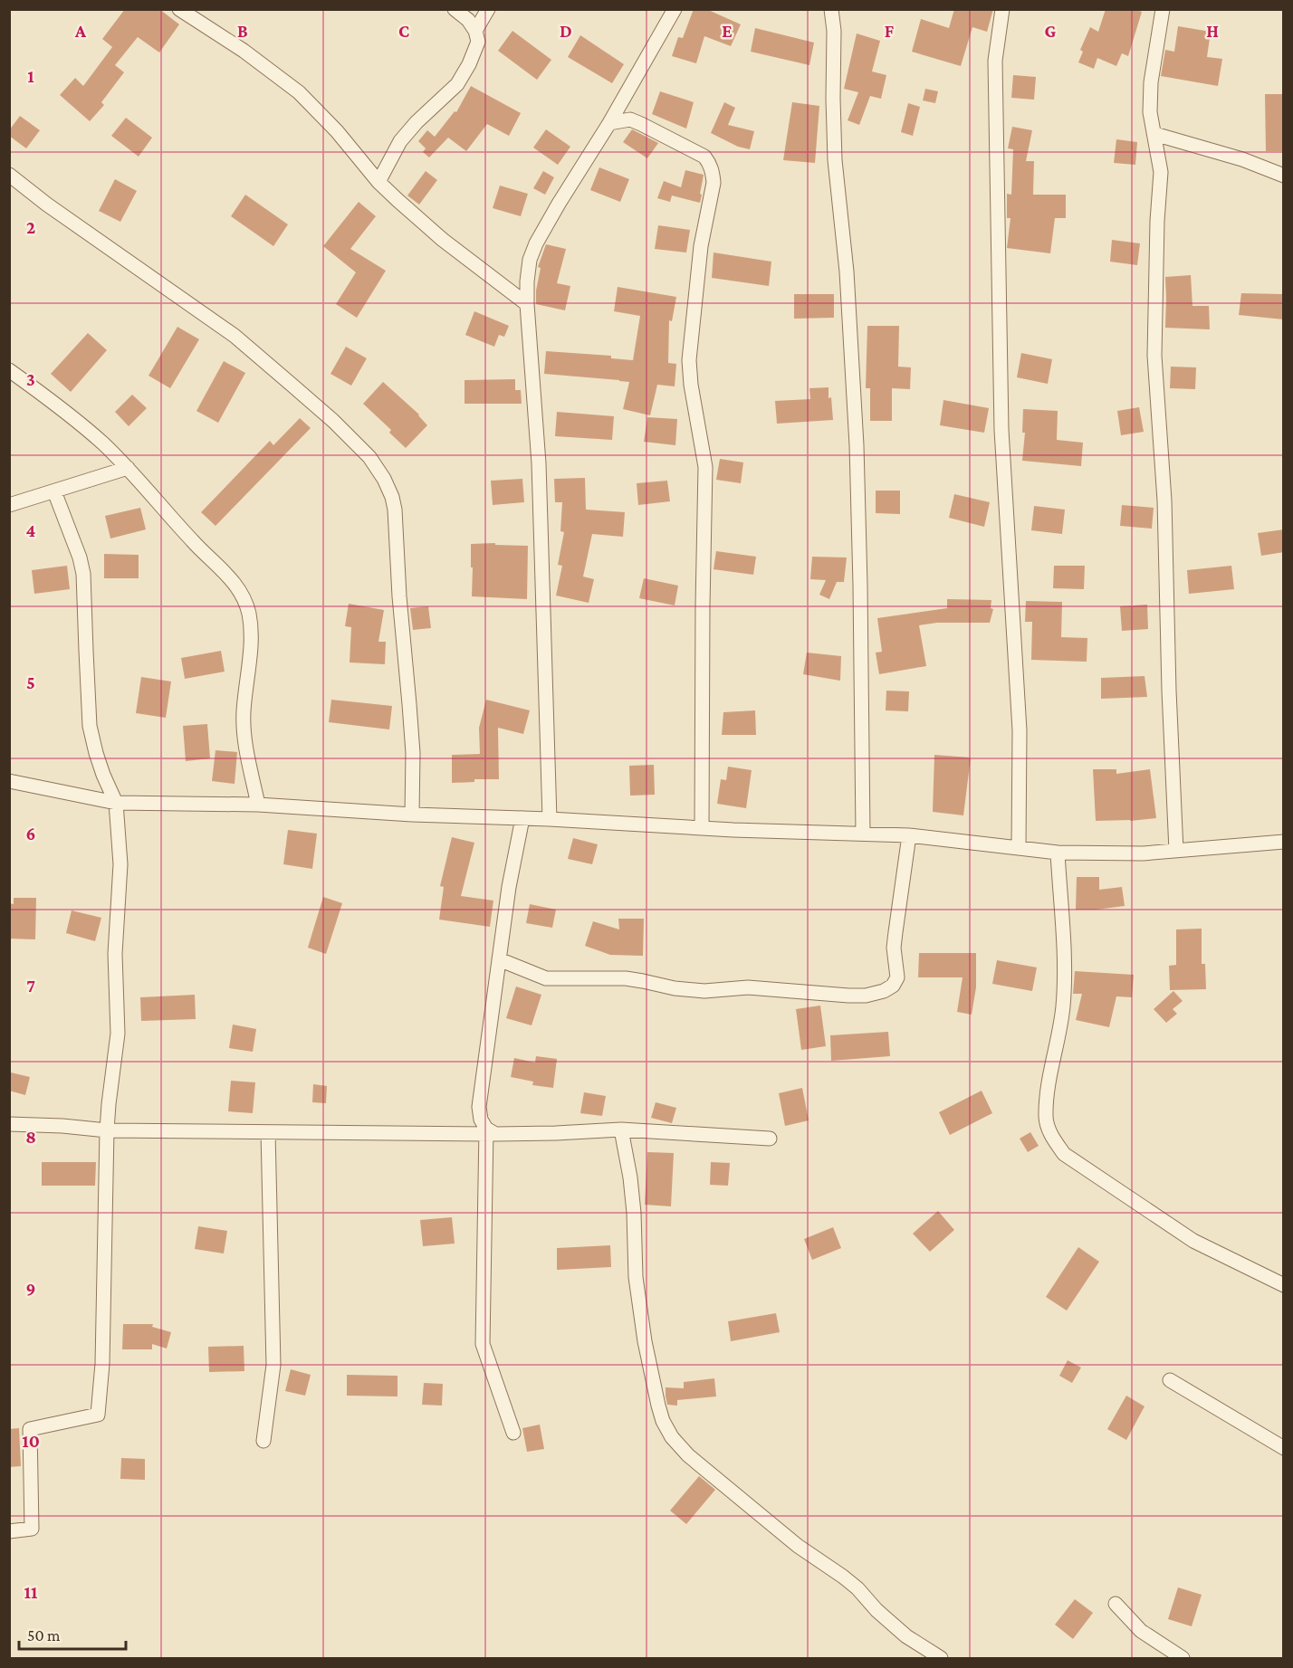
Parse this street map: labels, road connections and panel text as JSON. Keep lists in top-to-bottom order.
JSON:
{
  "scale_bar": "50 m",
  "grid": {
    "columns": [
      "A",
      "B",
      "C",
      "D",
      "E",
      "F",
      "G",
      "H"
    ],
    "rows": [
      "1",
      "2",
      "3",
      "4",
      "5",
      "6",
      "7",
      "8",
      "9",
      "10",
      "11"
    ]
  }
}
